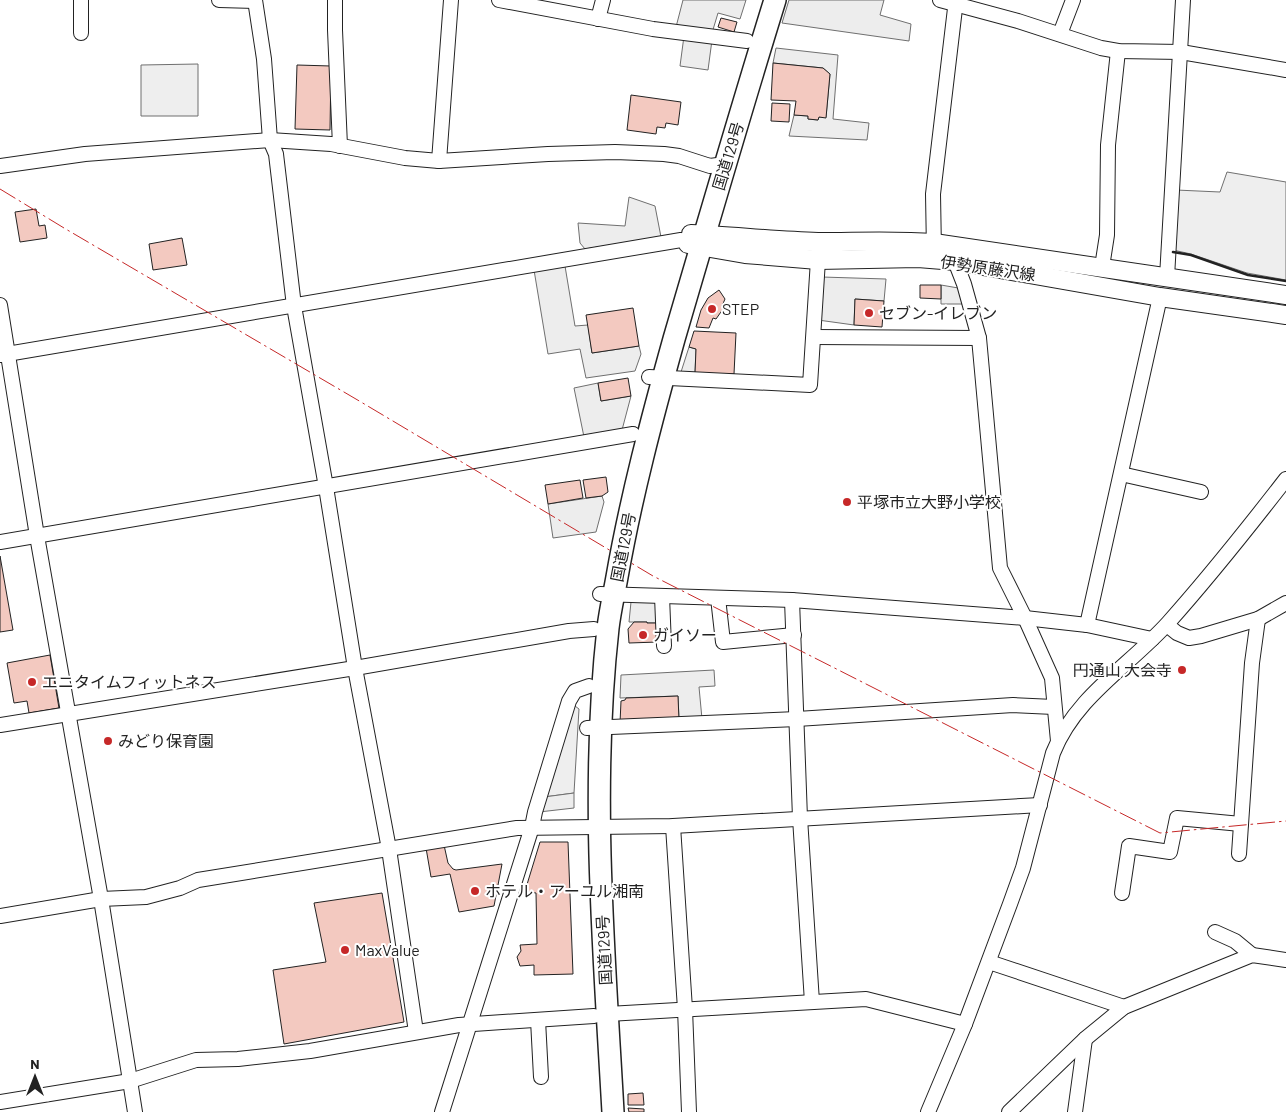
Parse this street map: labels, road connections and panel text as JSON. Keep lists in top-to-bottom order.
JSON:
{
  "streets": {
    "highway": ["国道129号"],
    "main road": ["伊勢原藤沢線"]
  },
  "crossings": [
    ["国道129号", "伊勢原藤沢線"]
  ],
  "places": [
    "STEP",
    "セブン-イレブン",
    "平塚市立大野小学校",
    "ガイソー",
    "円通山 大会寺",
    "エニタイムフィットネス",
    "みどり保育園",
    "ホテル・アーユル湘南",
    "MaxValue"
  ],
  "north": "top"
}
